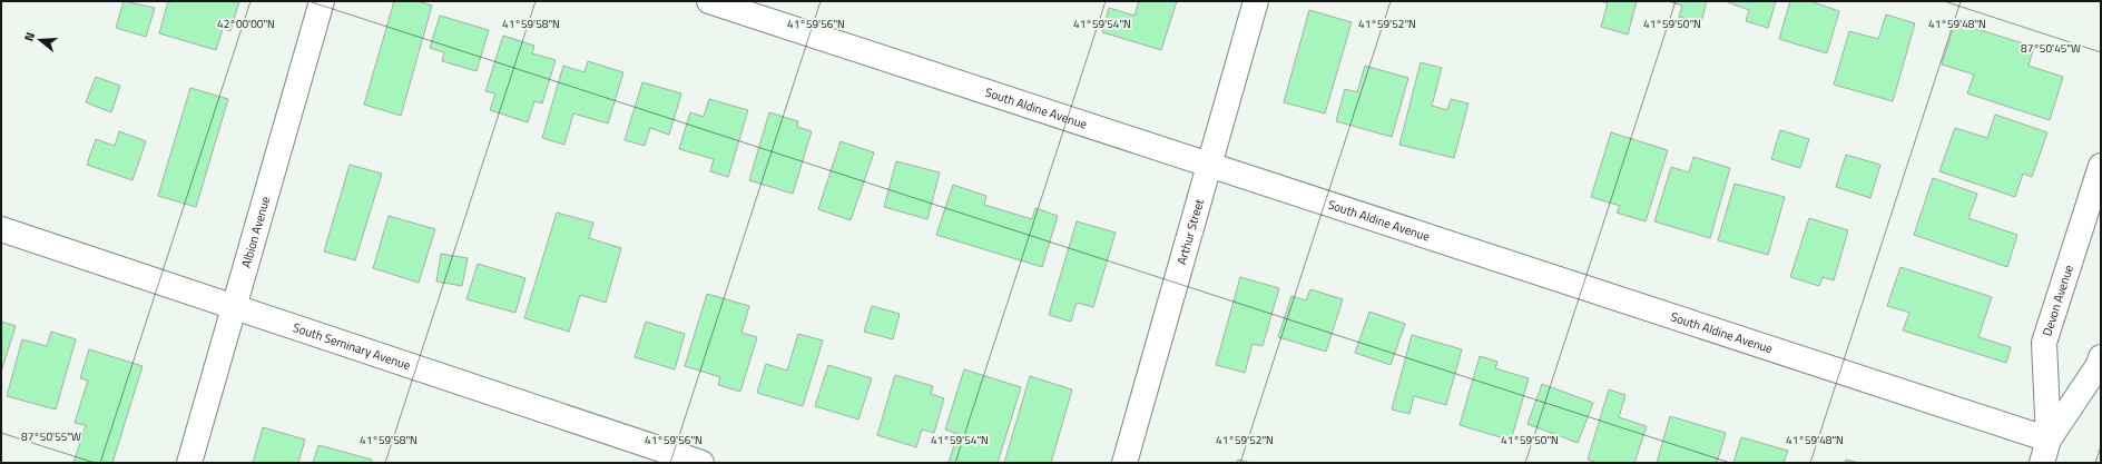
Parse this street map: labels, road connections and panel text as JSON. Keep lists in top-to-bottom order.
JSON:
{
  "streets": {
    "street": [
      "South Aldine Avenue",
      "Albion Avenue",
      "Arthur Street",
      "Devon Avenue",
      "South Seminary Avenue"
    ]
  },
  "crossings": [
    ["South Aldine Avenue", "Arthur Street"],
    ["South Aldine Avenue", "Devon Avenue"],
    ["Albion Avenue", "South Seminary Avenue"]
  ],
  "north": "left",
  "coordinates": [
    "42°00'00\"N",
    "41°59'58\"N",
    "41°59'56\"N",
    "41°59'54\"N",
    "41°59'52\"N",
    "41°59'50\"N",
    "41°59'48\"N",
    "87°50'45\"W",
    "87°50'55\"W"
  ]
}
